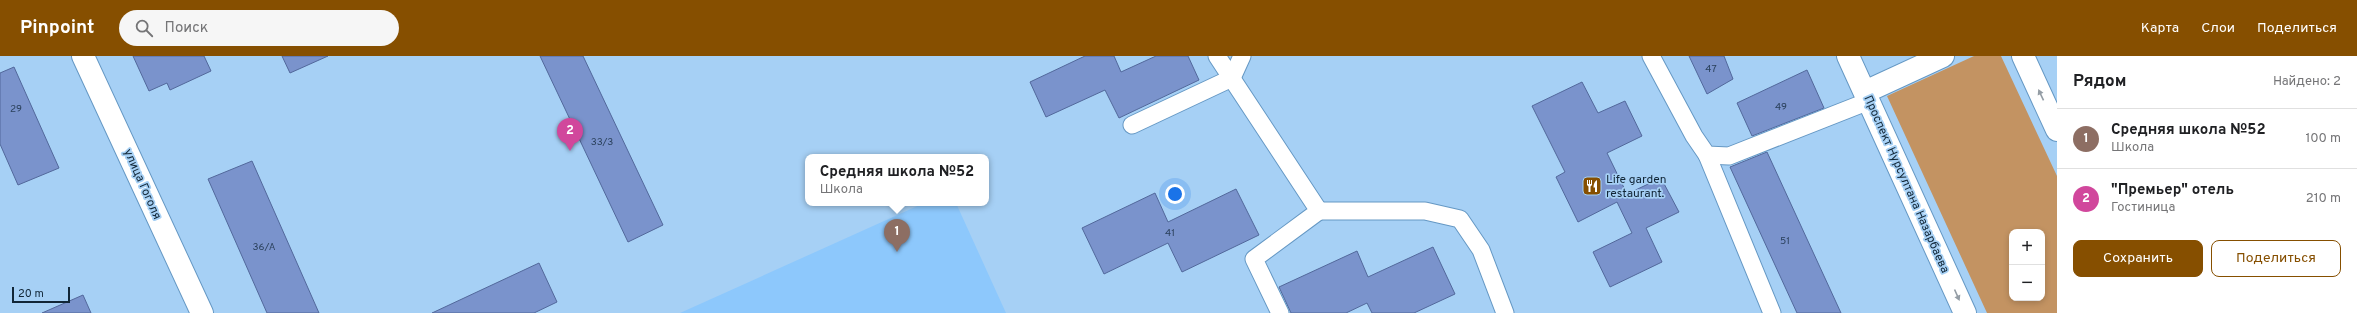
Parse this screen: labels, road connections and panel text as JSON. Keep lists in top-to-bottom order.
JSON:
{
  "streets": {
    "main road": ["улица Гоголя", "Проспект Нурсултана Назарбаева"]
  },
  "places": {
    "restaurant": ["Life garden restaurant."]
  },
  "house_numbers": [
    "47",
    "49",
    "29",
    "33/3",
    "41",
    "51",
    "36/A"
  ],
  "scale_bar": "20 m",
  "page": {
    "header": "Pinpoint",
    "search": "Поиск",
    "nav": ["Карта", "Слои", "Поделиться"],
    "heading": ["Рядом", "Найдено: 2"],
    "list": [
      {
        "mark": "1",
        "name": "Средняя школа №52",
        "note": "Школа",
        "value": "100 m"
      },
      {
        "mark": "2",
        "name": "\"Премьер\" отель",
        "note": "Гостиница",
        "value": "210 m"
      }
    ],
    "pins": ["2", "1"],
    "popup": ["Средняя школа №52", "Школа"],
    "buttons": ["Сохранить", "Поделиться"],
    "map_buttons": ["+", "−"],
    "scale": "20 m"
  }
}
